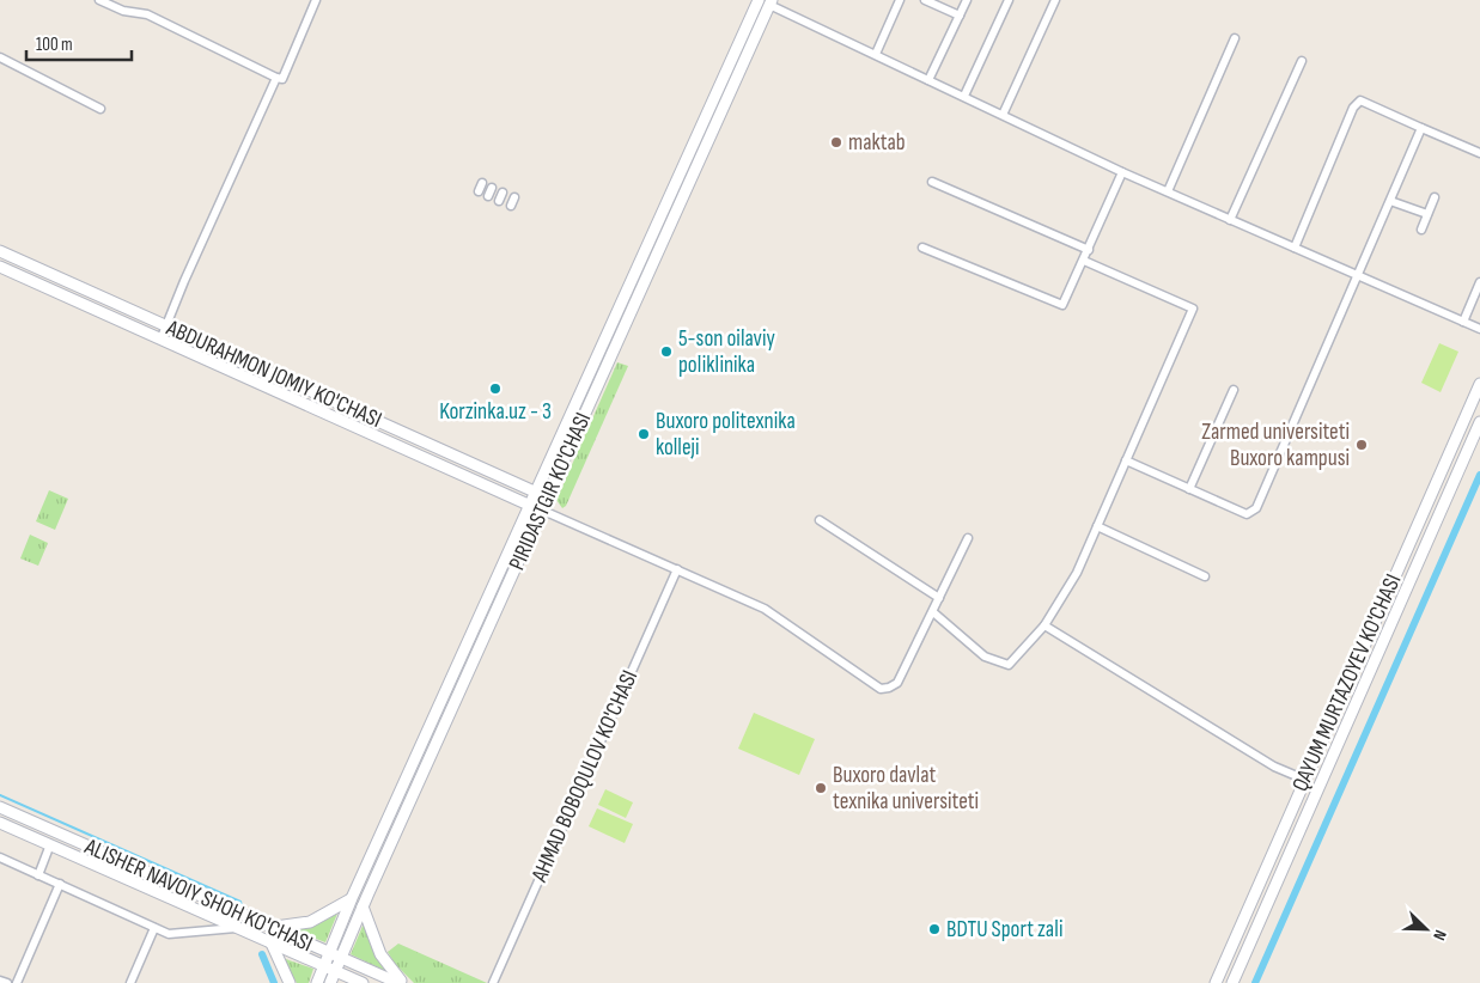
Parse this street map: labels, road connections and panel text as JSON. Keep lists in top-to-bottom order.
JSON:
{
  "streets": {
    "main road": [
      "ABDURAHMON JOMIY KO'CHASI",
      "PIRIDASTGIR KO'CHASI",
      "QAYUM MURTAZOYEV KO'CHASI",
      "ALISHER NAVOIY SHOH KO'CHASI"
    ],
    "street": ["AHMAD BOBOQULOV KO'CHASI"]
  },
  "crossings": [
    ["ABDURAHMON JOMIY KO'CHASI", "PIRIDASTGIR KO'CHASI"],
    ["PIRIDASTGIR KO'CHASI", "ALISHER NAVOIY SHOH KO'CHASI"]
  ],
  "places": [
    "maktab",
    "5-son oilaviy poliklinika",
    "Korzinka.uz - 3",
    "Buxoro politexnika kolleji",
    "Zarmed universiteti Buxoro kampusi",
    "Buxoro davlat texnika universiteti",
    "BDTU Sport zali"
  ],
  "scale_bar": "100 m",
  "north": "bottom right"
}
